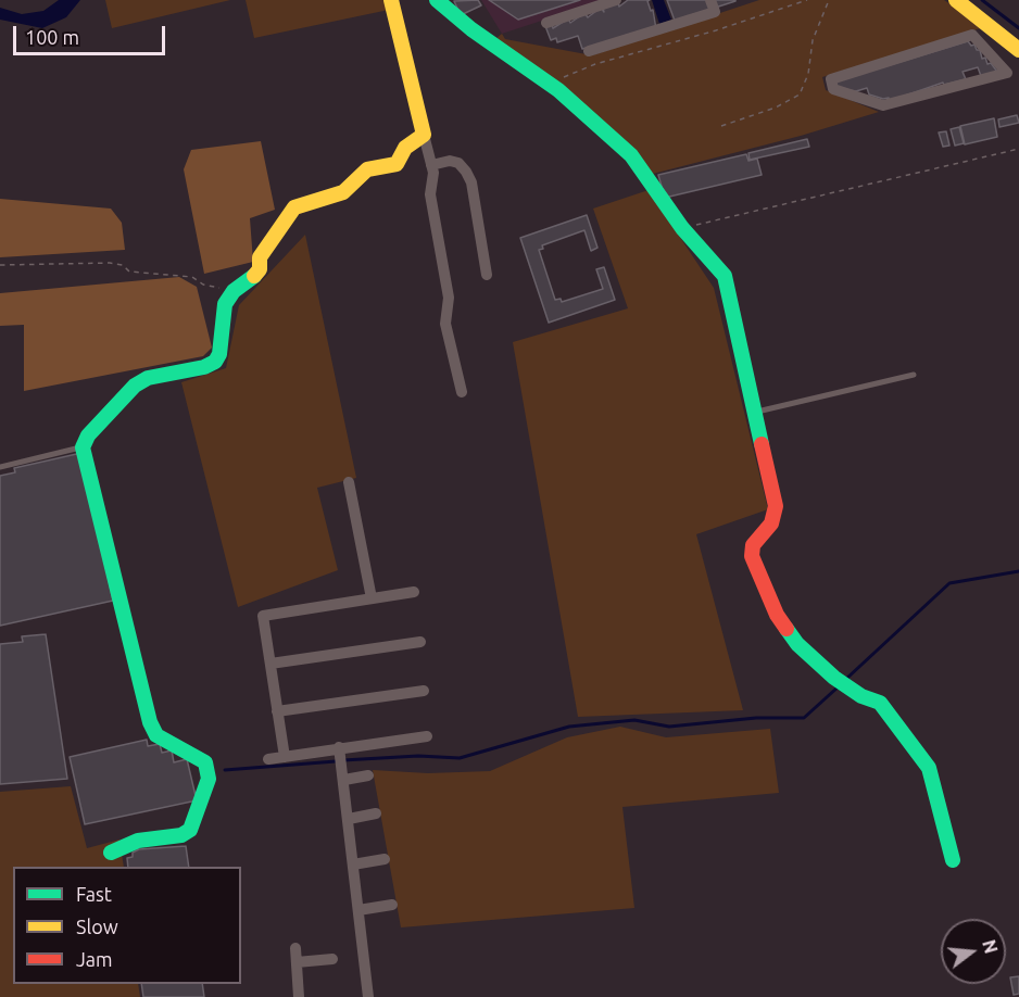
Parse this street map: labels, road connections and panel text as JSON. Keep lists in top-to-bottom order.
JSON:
{
  "legend": ["Fast", "Slow", "Jam"],
  "scale_bar": "100 m",
  "north": "right"
}
